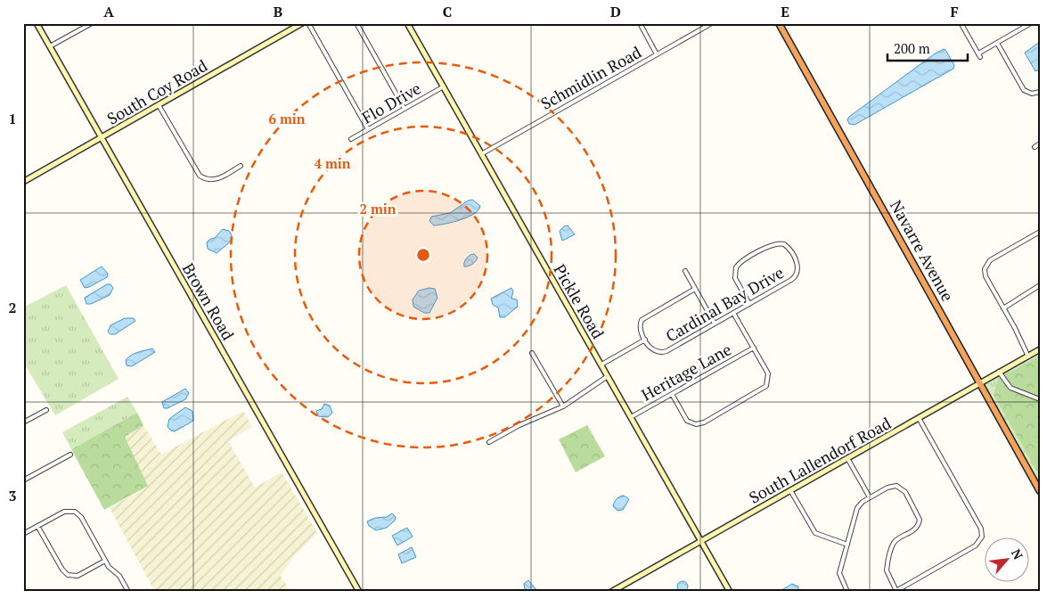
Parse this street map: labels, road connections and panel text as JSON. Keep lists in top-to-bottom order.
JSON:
{
  "streets": {
    "highway": ["Navarre Avenue"],
    "street": [
      "Schmidlin Road",
      "South Coy Road",
      "Flo Drive",
      "Brown Road",
      "Pickle Road",
      "Cardinal Bay Drive",
      "Heritage Lane",
      "South Lallendorf Road"
    ]
  },
  "crossings": [
    ["Schmidlin Road", "Pickle Road"],
    ["South Coy Road", "Brown Road"],
    ["Flo Drive", "Pickle Road"],
    ["Navarre Avenue", "South Lallendorf Road"],
    ["Pickle Road", "Cardinal Bay Drive"],
    ["Pickle Road", "Heritage Lane"],
    ["Pickle Road", "South Lallendorf Road"]
  ],
  "scale_bar": "200 m",
  "north": "top right",
  "grid": {
    "columns": [
      "A",
      "B",
      "C",
      "D",
      "E",
      "F"
    ],
    "rows": ["1", "2", "3"]
  },
  "rings": ["6 min", "4 min", "2 min"]
}
